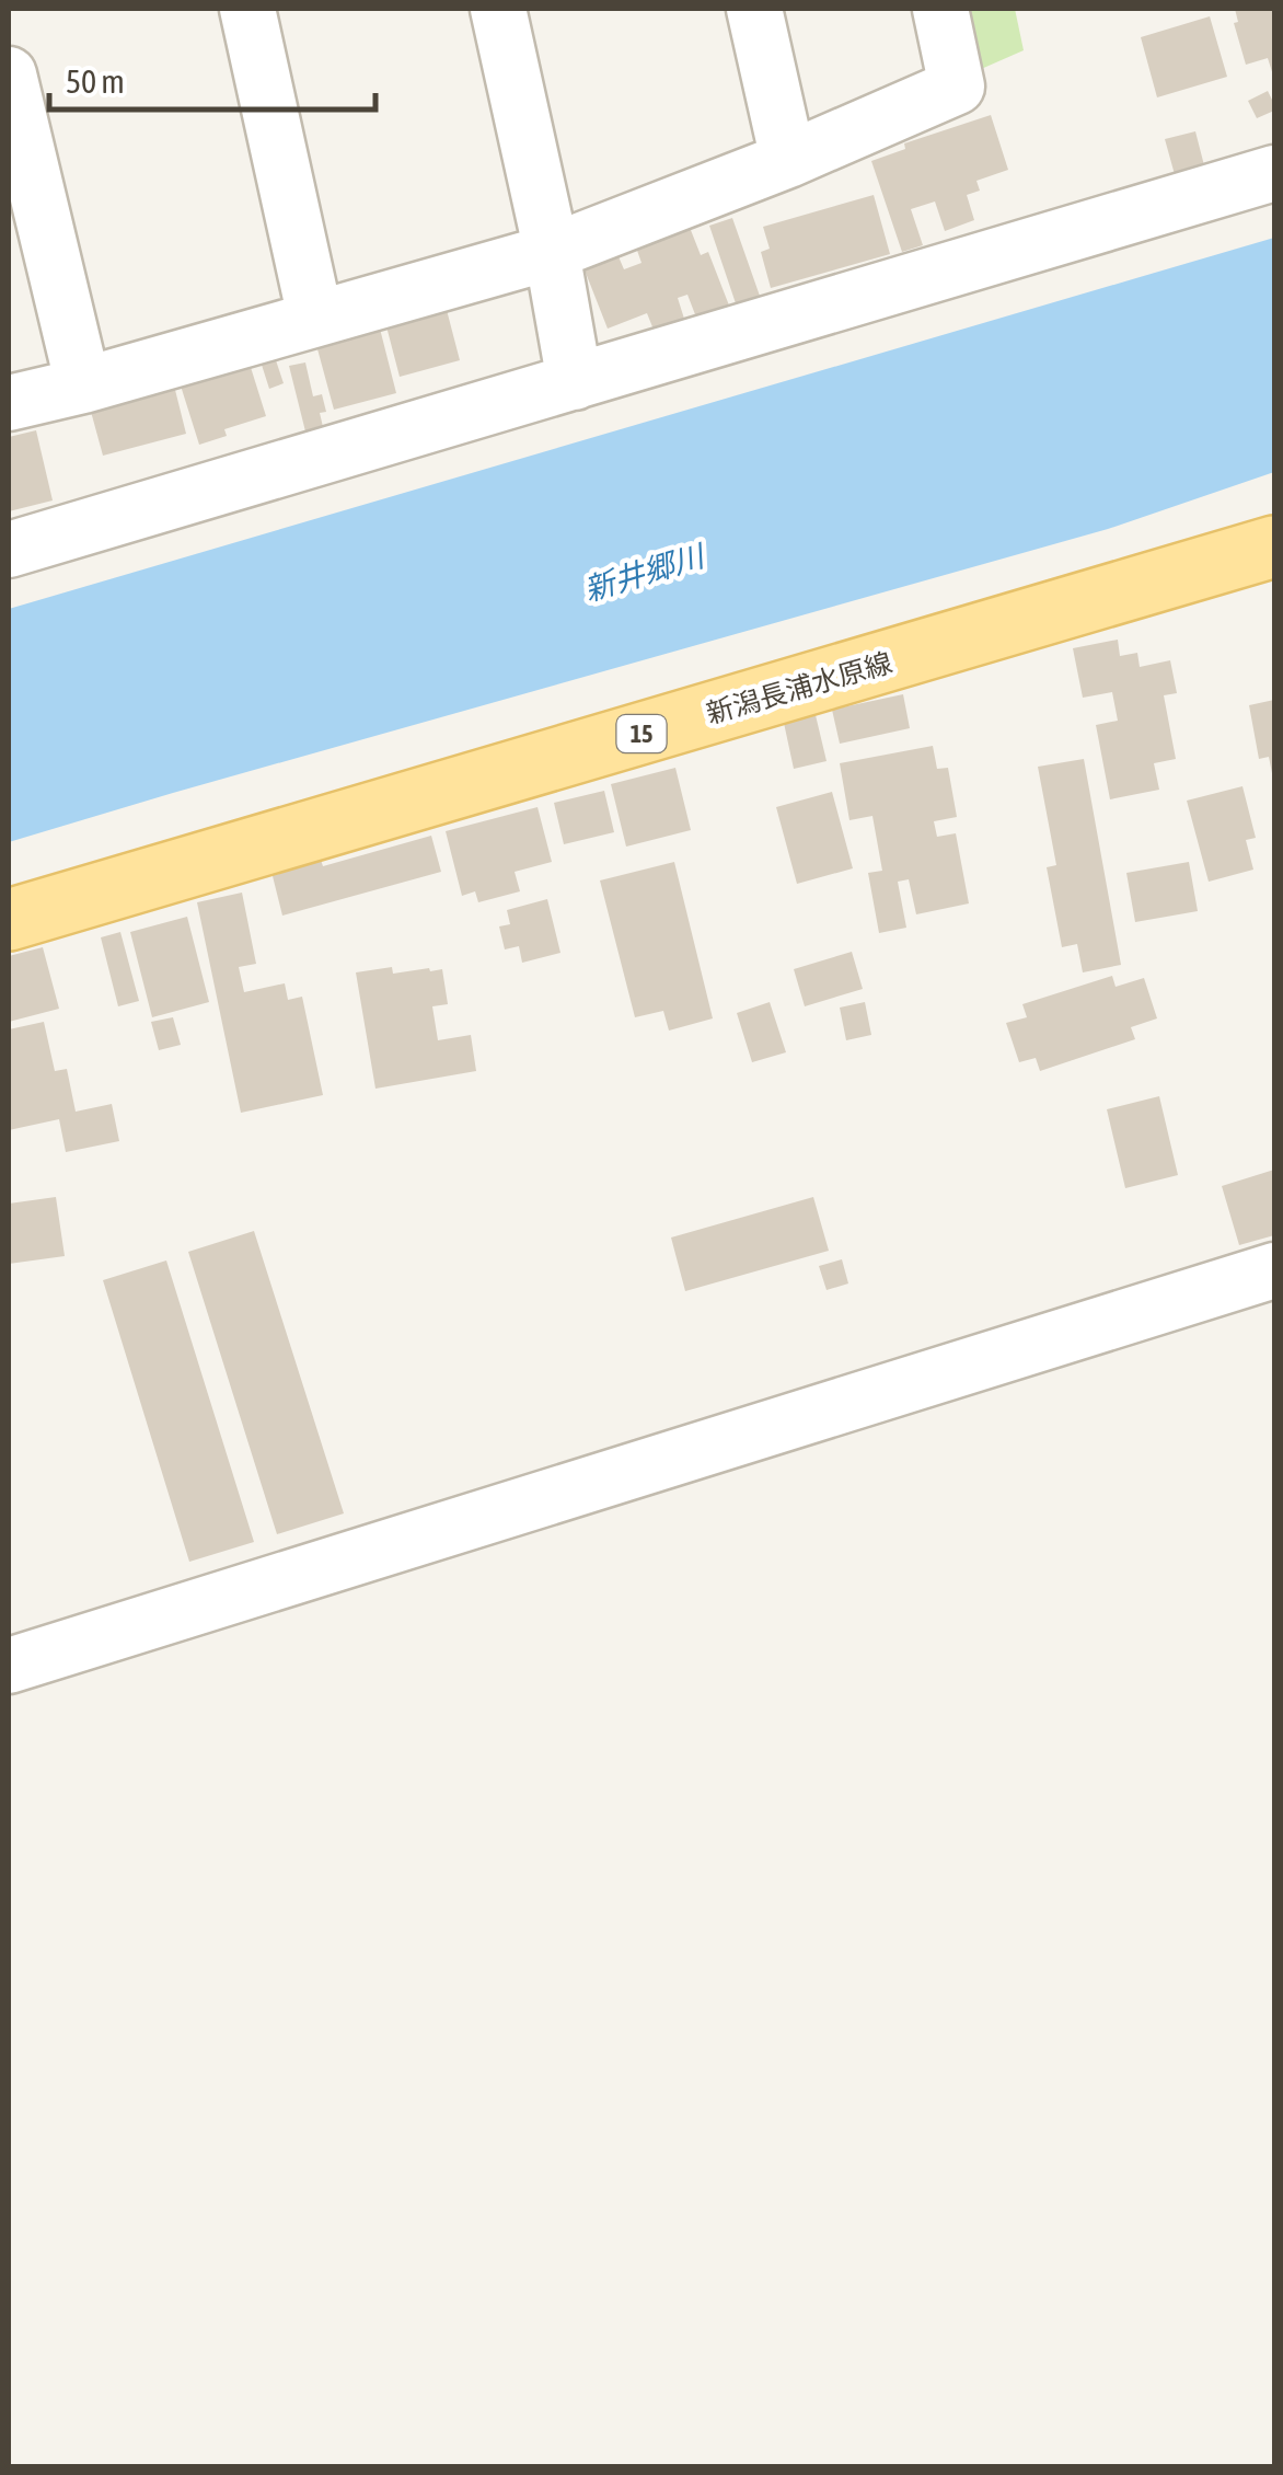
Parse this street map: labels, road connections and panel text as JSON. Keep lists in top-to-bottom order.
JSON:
{
  "streets": {
    "main road": ["新潟長浦水原線", "15"]
  },
  "water": ["新井郷川"],
  "scale_bar": "50 m"
}
